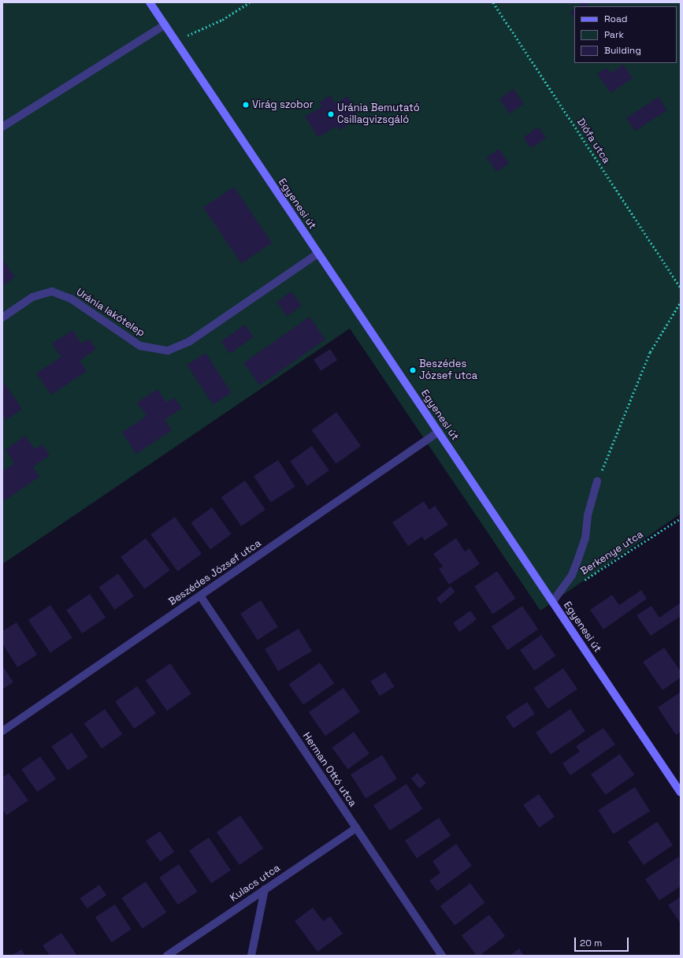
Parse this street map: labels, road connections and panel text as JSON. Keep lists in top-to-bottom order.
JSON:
{
  "streets": {
    "street": [
      "Egyenesi út",
      "Uránia lakótelep",
      "Beszédes József utca",
      "Herman Ottó utca",
      "Kulacs utca"
    ],
    "path": ["Diófa utca", "Berkenye utca"]
  },
  "crossings": [
    ["Egyenesi út", "Uránia lakótelep"],
    ["Egyenesi út", "Beszédes József utca"],
    ["Beszédes József utca", "Herman Ottó utca"],
    ["Herman Ottó utca", "Kulacs utca"]
  ],
  "places": ["Virág szobor", "Uránia Bemutató Csillagvizsgáló", "Beszédes József utca"],
  "legend": ["Road", "Park", "Building"],
  "scale_bar": "20 m"
}
